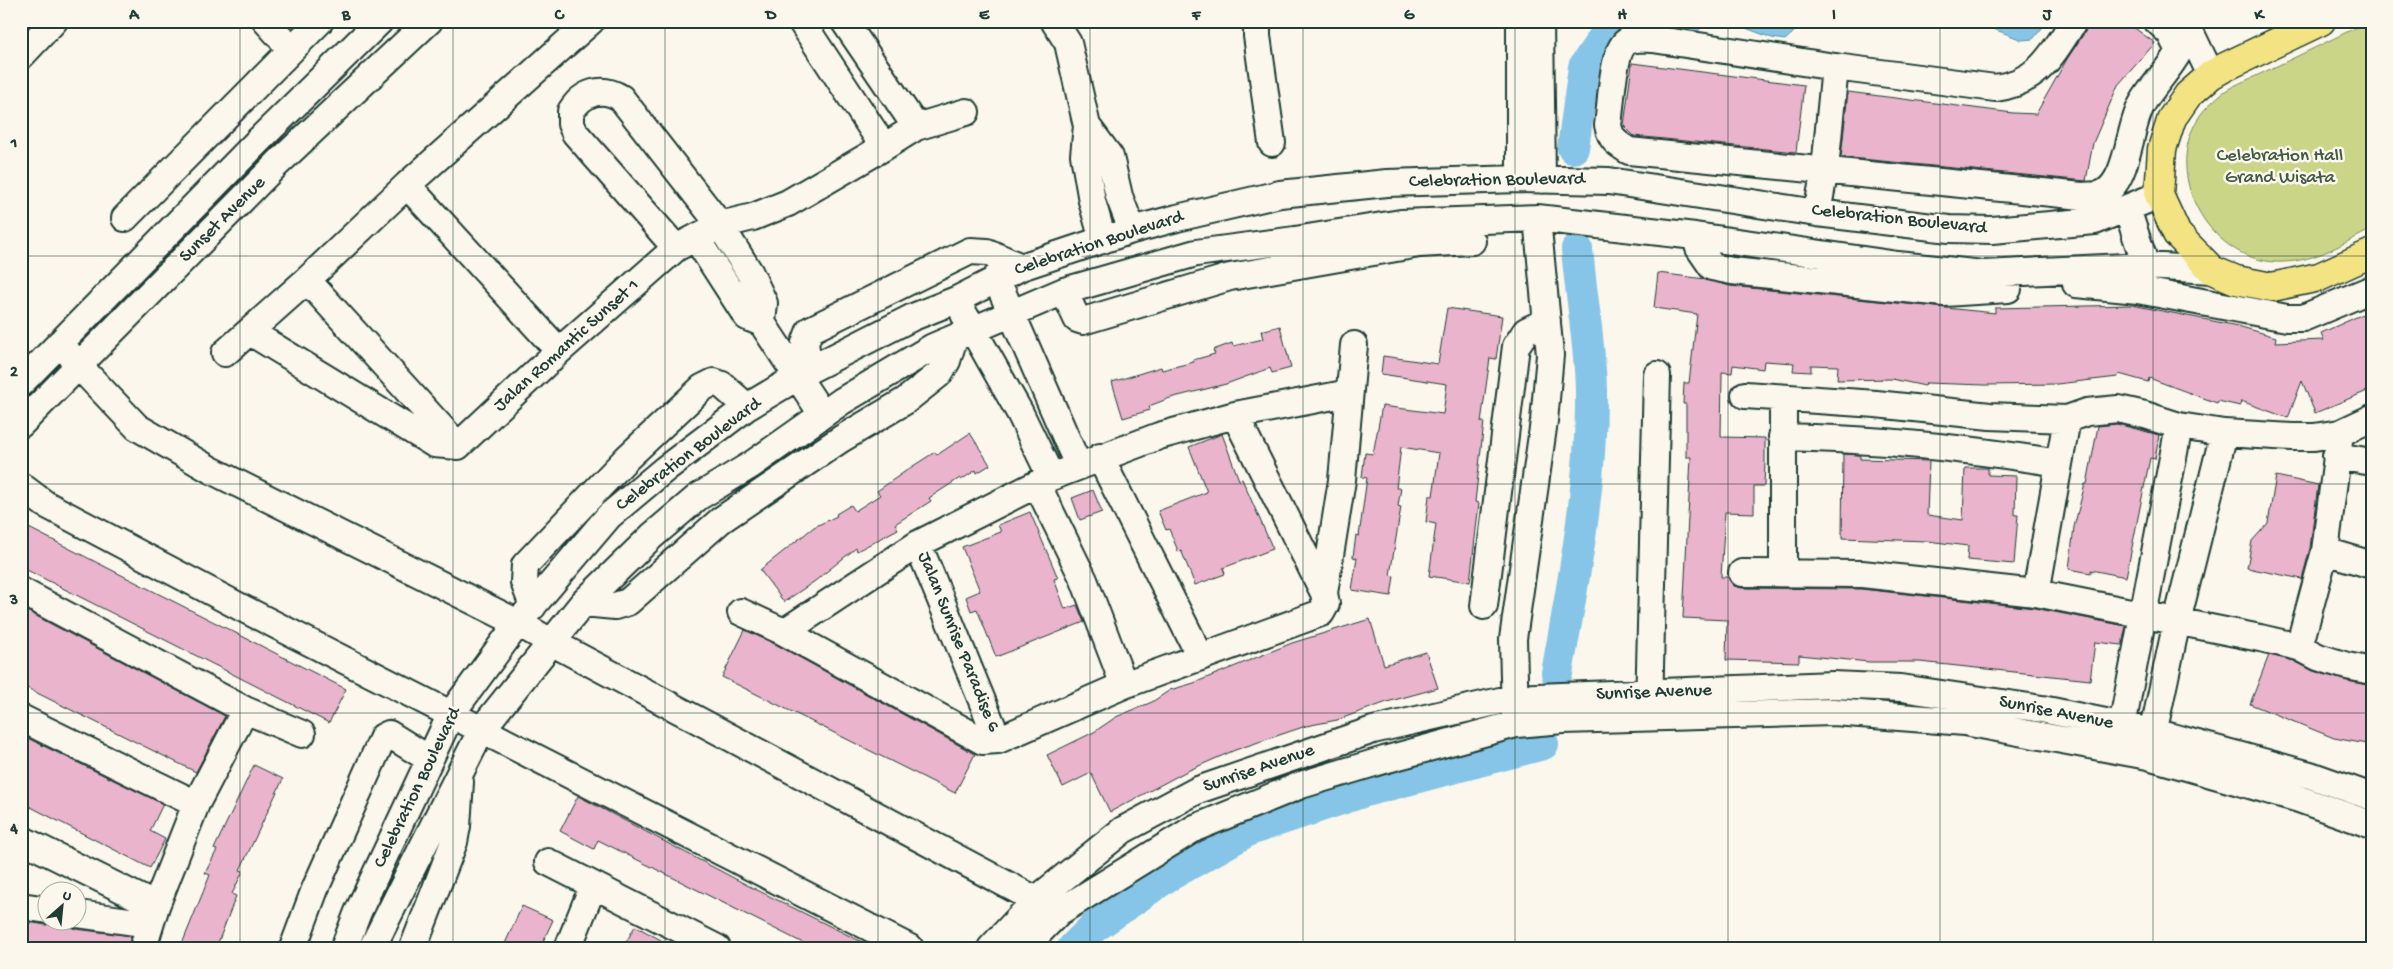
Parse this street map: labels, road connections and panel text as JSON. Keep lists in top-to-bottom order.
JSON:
{
  "streets": {
    "street": [
      "Celebration Boulevard",
      "Sunset Avenue",
      "Jalan Romantic Sunset 1",
      "Jalan Sunrise Paradise 6",
      "Sunrise Avenue"
    ]
  },
  "parks": ["Celebration Hall Grand Wisata"],
  "north": "top right",
  "grid": {
    "columns": [
      "A",
      "B",
      "C",
      "D",
      "E",
      "F",
      "G",
      "H",
      "I",
      "J",
      "K"
    ],
    "rows": [
      "1",
      "2",
      "3",
      "4"
    ]
  }
}
